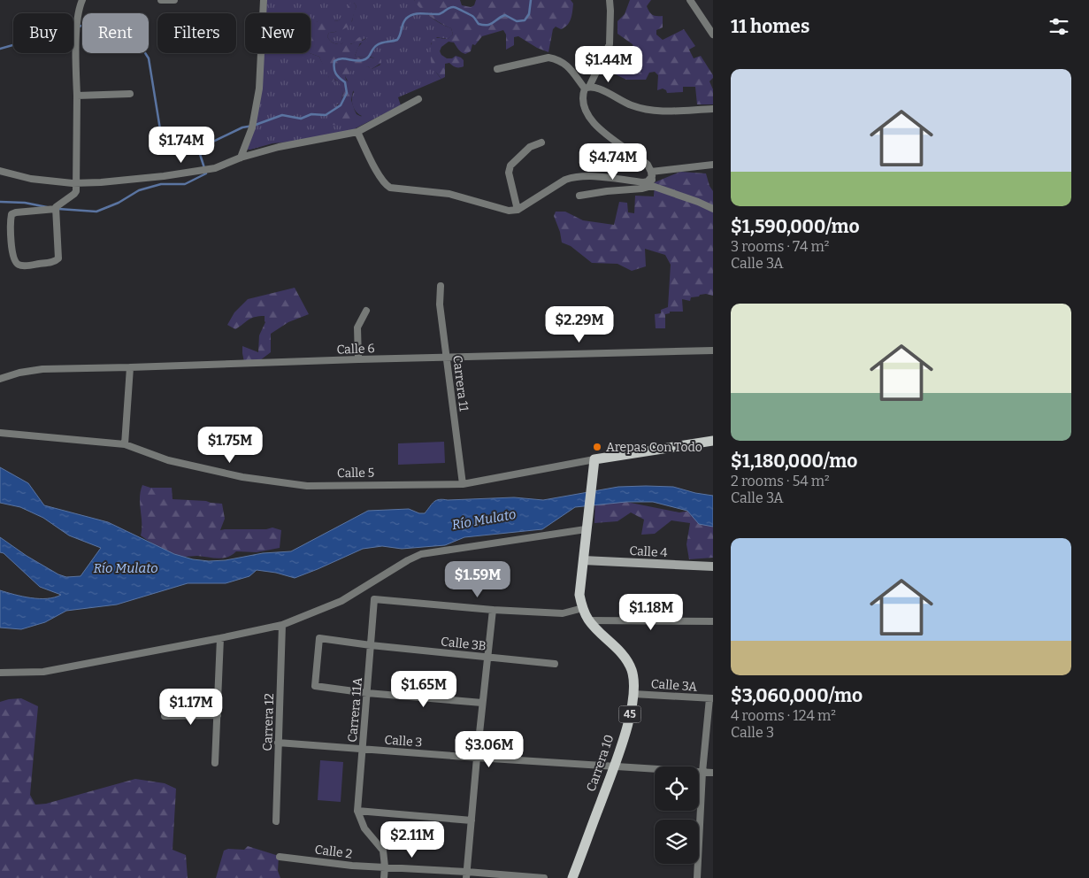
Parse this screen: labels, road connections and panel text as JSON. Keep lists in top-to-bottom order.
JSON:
{
  "streets": {
    "main road": [
      "Calle 5",
      "Calle 4",
      "45",
      "Carrera 10"
    ],
    "street": [
      "Calle 6",
      "Carrera 11",
      "Calle 3B",
      "Calle 3A",
      "Carrera 11A",
      "Carrera 12",
      "Calle 3",
      "Calle 2"
    ]
  },
  "crossings": [
    ["Calle 6", "Carrera 11"],
    ["Carrera 11", "Calle 5"],
    ["Calle 5", "Carrera 10"],
    ["Calle 4", "Carrera 10"],
    ["Calle 3B", "Carrera 11A"],
    ["Calle 3A", "Carrera 10"],
    ["Carrera 11A", "Calle 3"],
    ["Carrera 11A", "Calle 2"],
    ["Carrera 12", "Calle 3"],
    ["Calle 3", "Carrera 10"]
  ],
  "water": ["Río Mulato"],
  "places": ["Arepas Con Todo"],
  "page": {
    "heading": "11 homes",
    "chip": [
      "Buy",
      "Rent",
      "Filters",
      "New"
    ],
    "price": [
      "$1.44M",
      "$1.74M",
      "$4.74M",
      "$2.29M",
      "$1.75M",
      "$1.59M",
      "$1.18M",
      "$1.65M",
      "$1.17M",
      "$3.06M",
      "$2.11M"
    ],
    "list": [
      {
        "name": "$1,590,000/mo",
        "note": "3 rooms · 74 m² · Calle 3A"
      },
      {
        "name": "$1,180,000/mo",
        "note": "2 rooms · 54 m² · Calle 3A"
      },
      {
        "name": "$3,060,000/mo",
        "note": "4 rooms · 124 m² · Calle 3"
      }
    ]
  }
}
